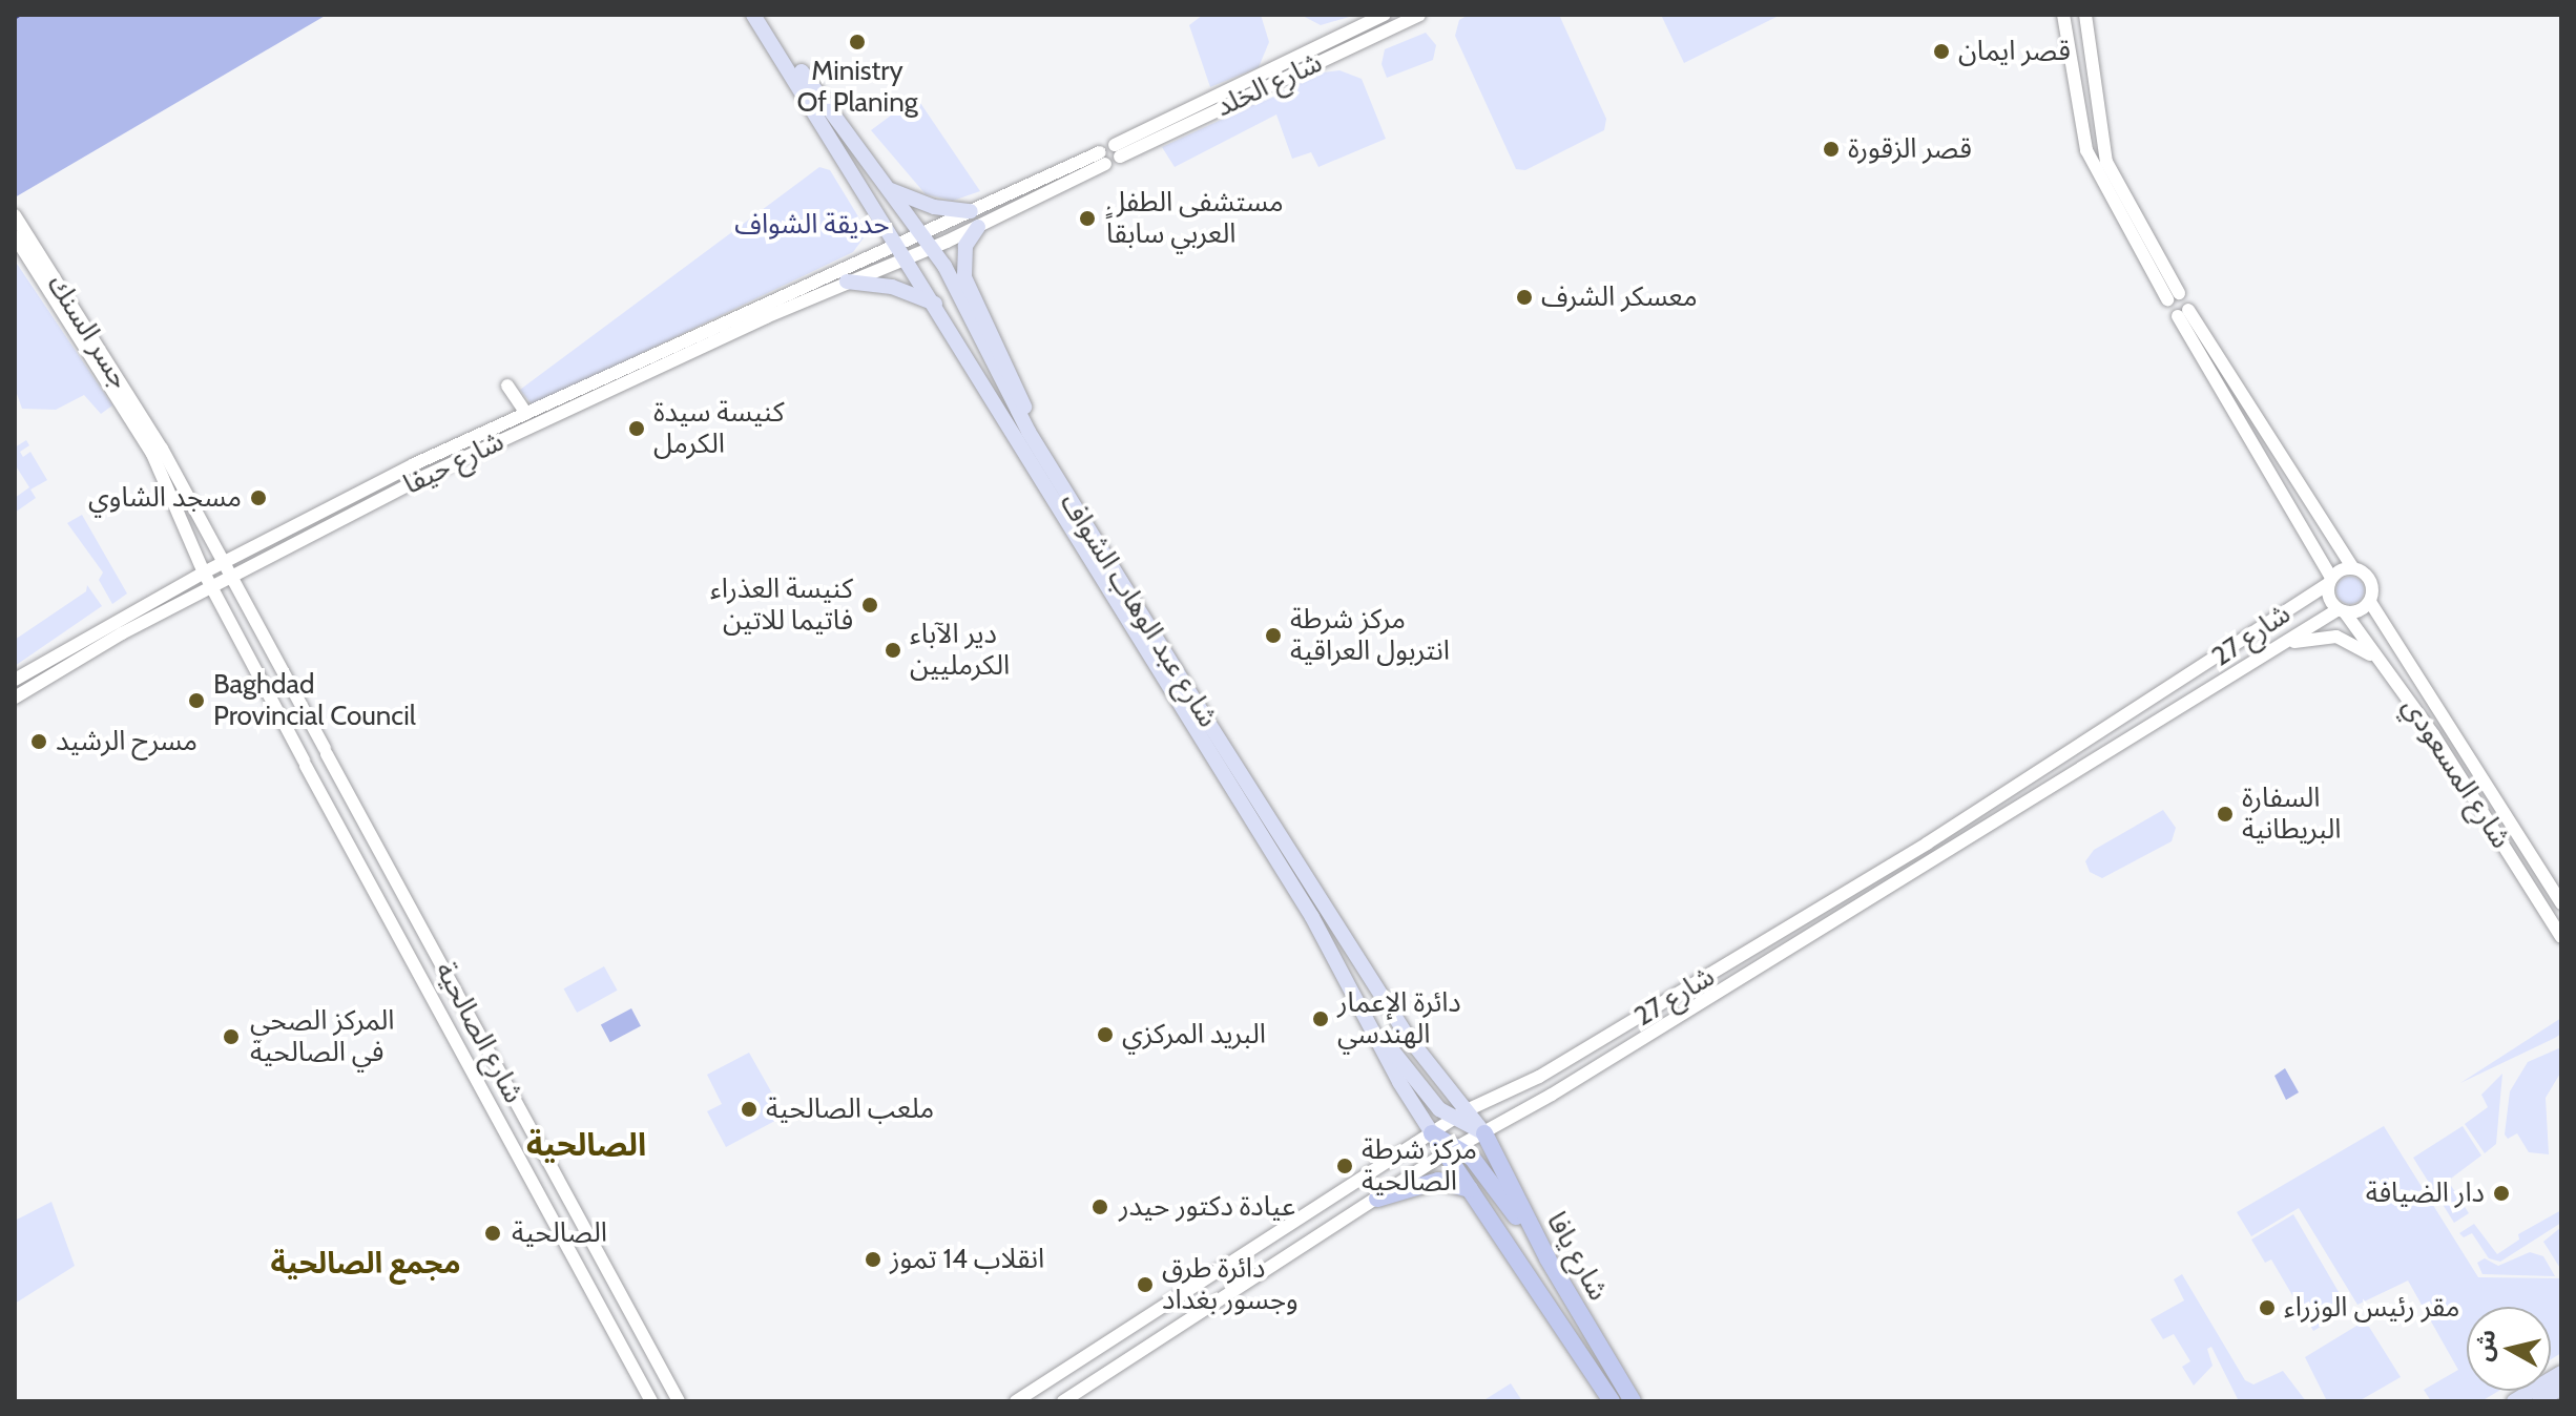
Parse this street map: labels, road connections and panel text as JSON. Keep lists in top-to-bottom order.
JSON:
{
  "streets": {
    "highway": ["شارع يافا"],
    "main road": [
      "شارع الخلد",
      "جسر السنك",
      "شارع حيفا",
      "شارع عبد الوهاب الشواف",
      "شارع 27",
      "شارع المسعودي",
      "شارع الصالحية"
    ]
  },
  "crossings": [
    ["جسر السنك", "شارع الصالحية"],
    ["شارع حيفا", "شارع عبد الوهاب الشواف"],
    ["شارع حيفا", "شارع الصالحية"],
    ["شارع عبد الوهاب الشواف", "شارع 27"],
    ["شارع عبد الوهاب الشواف", "شارع يافا"],
    ["شارع 27", "شارع المسعودي"],
    ["شارع 27", "شارع يافا"]
  ],
  "districts": ["الصالحية", "مجمع الصالحية"],
  "parks": ["حديقة الشواف"],
  "places": [
    "Ministry Of Planing",
    "قصر ايمان",
    "قصر الزقورة",
    "مستشفى الطفل العربي سابقاً",
    "معسكر الشرف",
    "كنيسة سيدة الكرمل",
    "مسجد الشاوي",
    "كنيسة العذراء فاتيما للاتين",
    "مركز شرطة انتربول العراقية",
    "دير الآباء الكرمليين",
    "Baghdad Provincial Council",
    "مسرح الرشيد",
    "السفارة البريطانية",
    "دائرة الإعمار الهندسي",
    "البريد المركزي",
    "المركز الصحي في الصالحية",
    "ملعب الصالحية",
    "مركز شرطة الصالحية",
    "دار الضيافة",
    "عيادة دكتور حيدر",
    "الصالحية",
    "انقلاب 14 تموز",
    "دائرة طرق وجسور بغداد",
    "مقر رئيس الوزراء"
  ],
  "north": "left"
}
